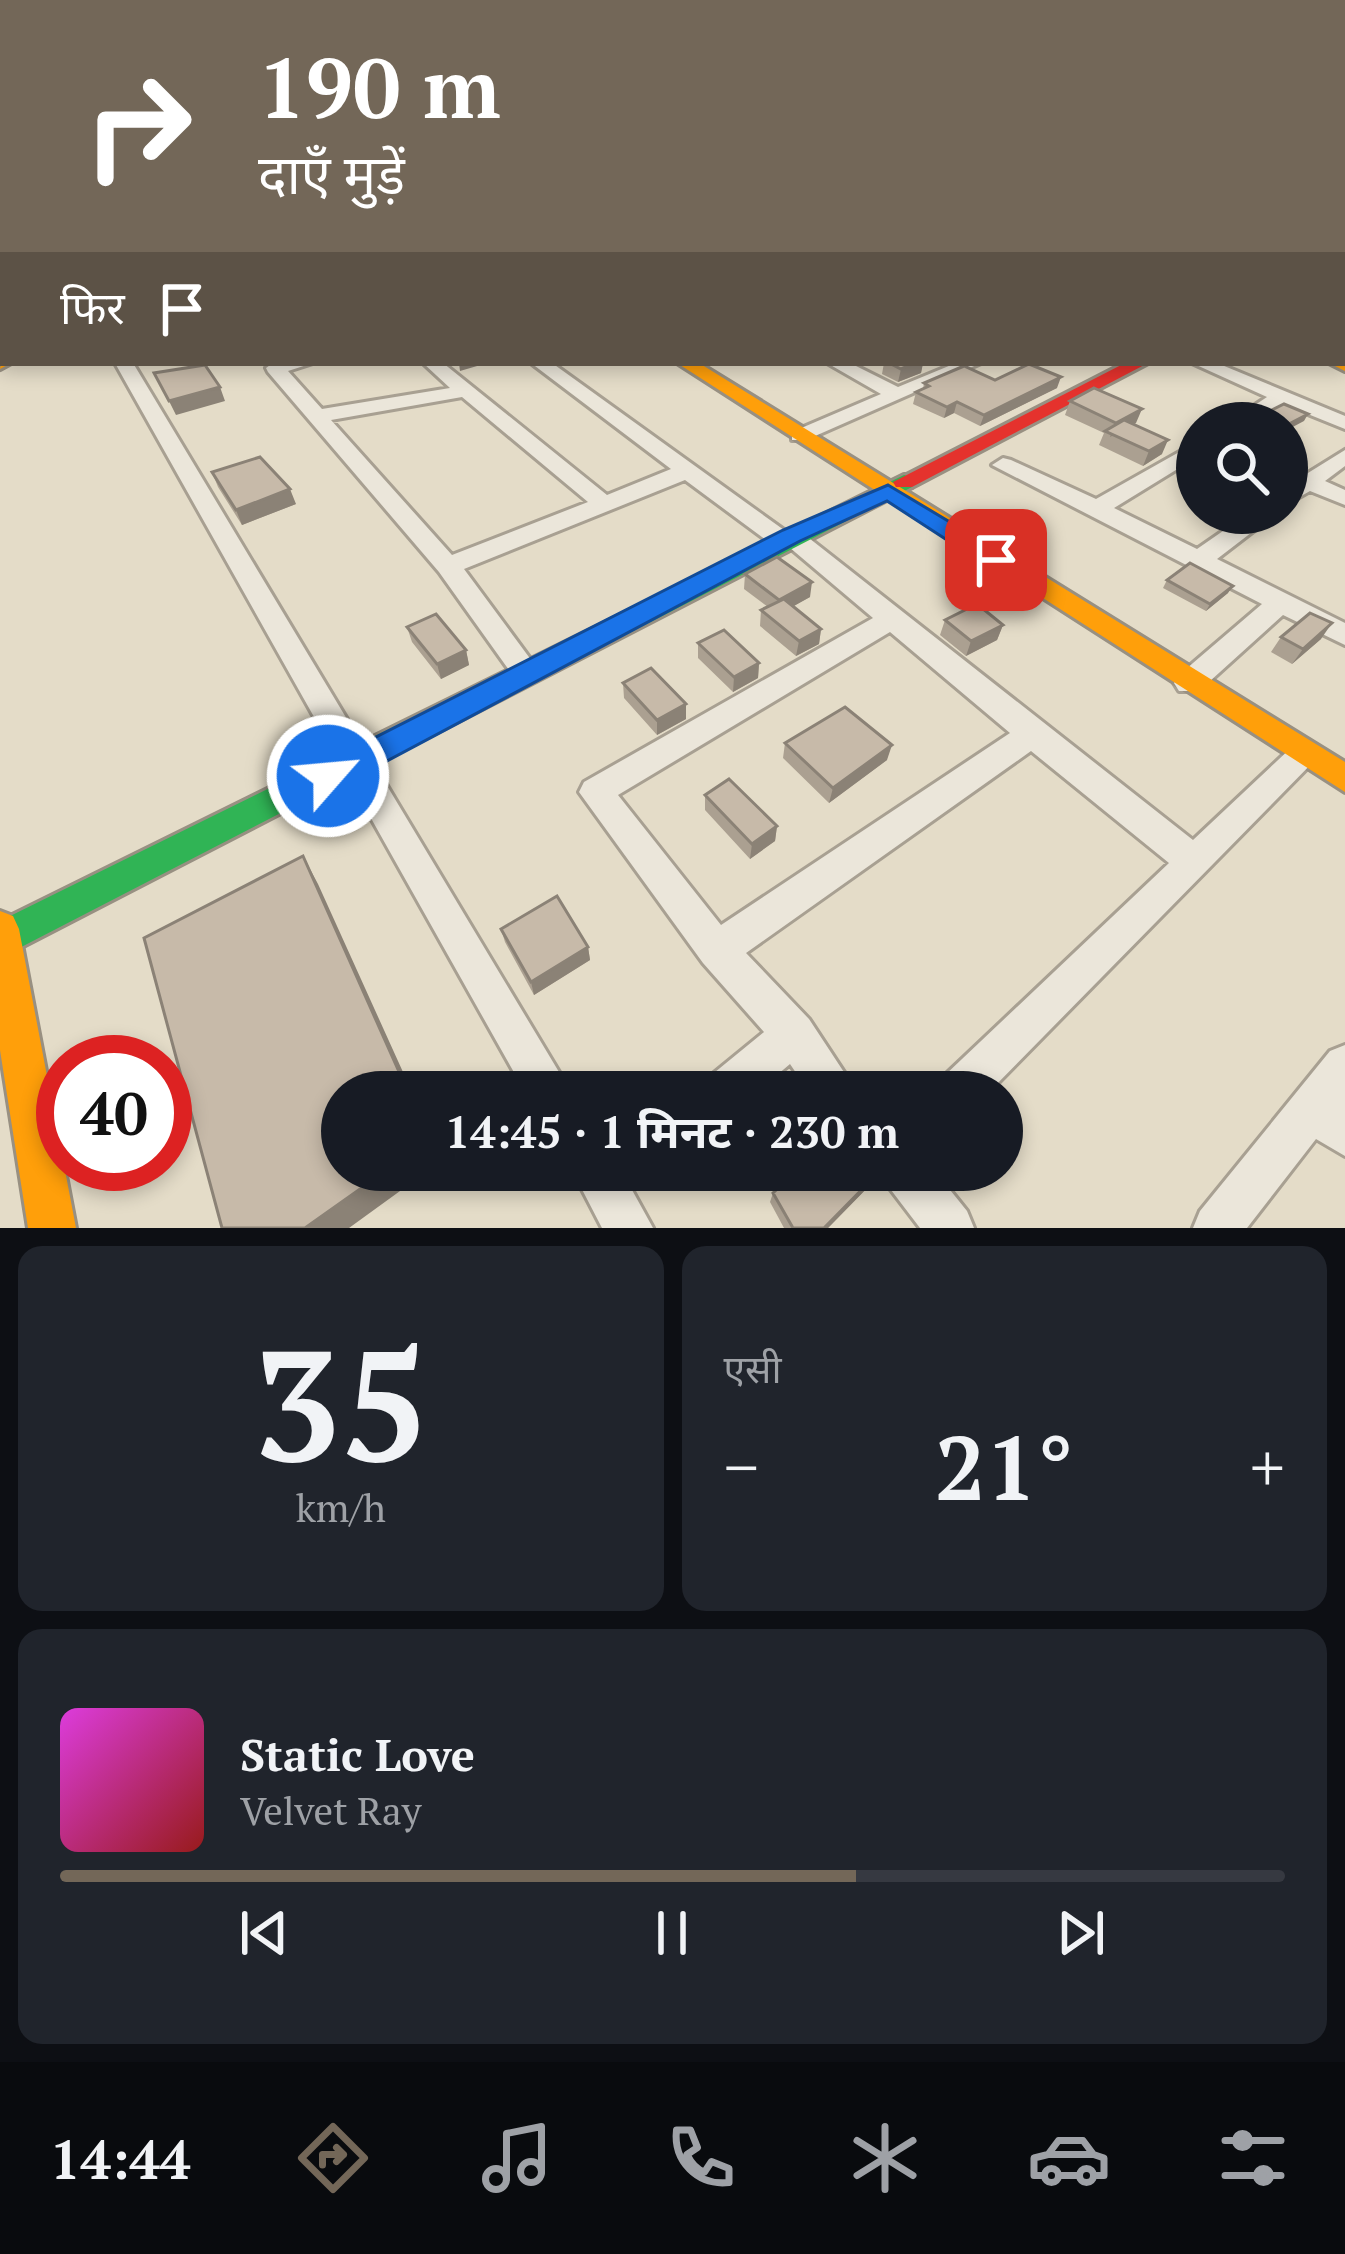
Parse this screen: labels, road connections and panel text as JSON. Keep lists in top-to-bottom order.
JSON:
{
  "page": {
    "turn": ["190 m", "दाएँ मुड़ें"],
    "then": "फिर",
    "limit": "40",
    "trip": "14:45 · 1 मिनट · 230 m",
    "tile": [
      ["35", "km/h"],
      "एसी"
    ],
    "heat": ["−", "21°", "+"],
    "song": ["Static Love", "Velvet Ray"],
    "tabs": "14:44"
  }
}
